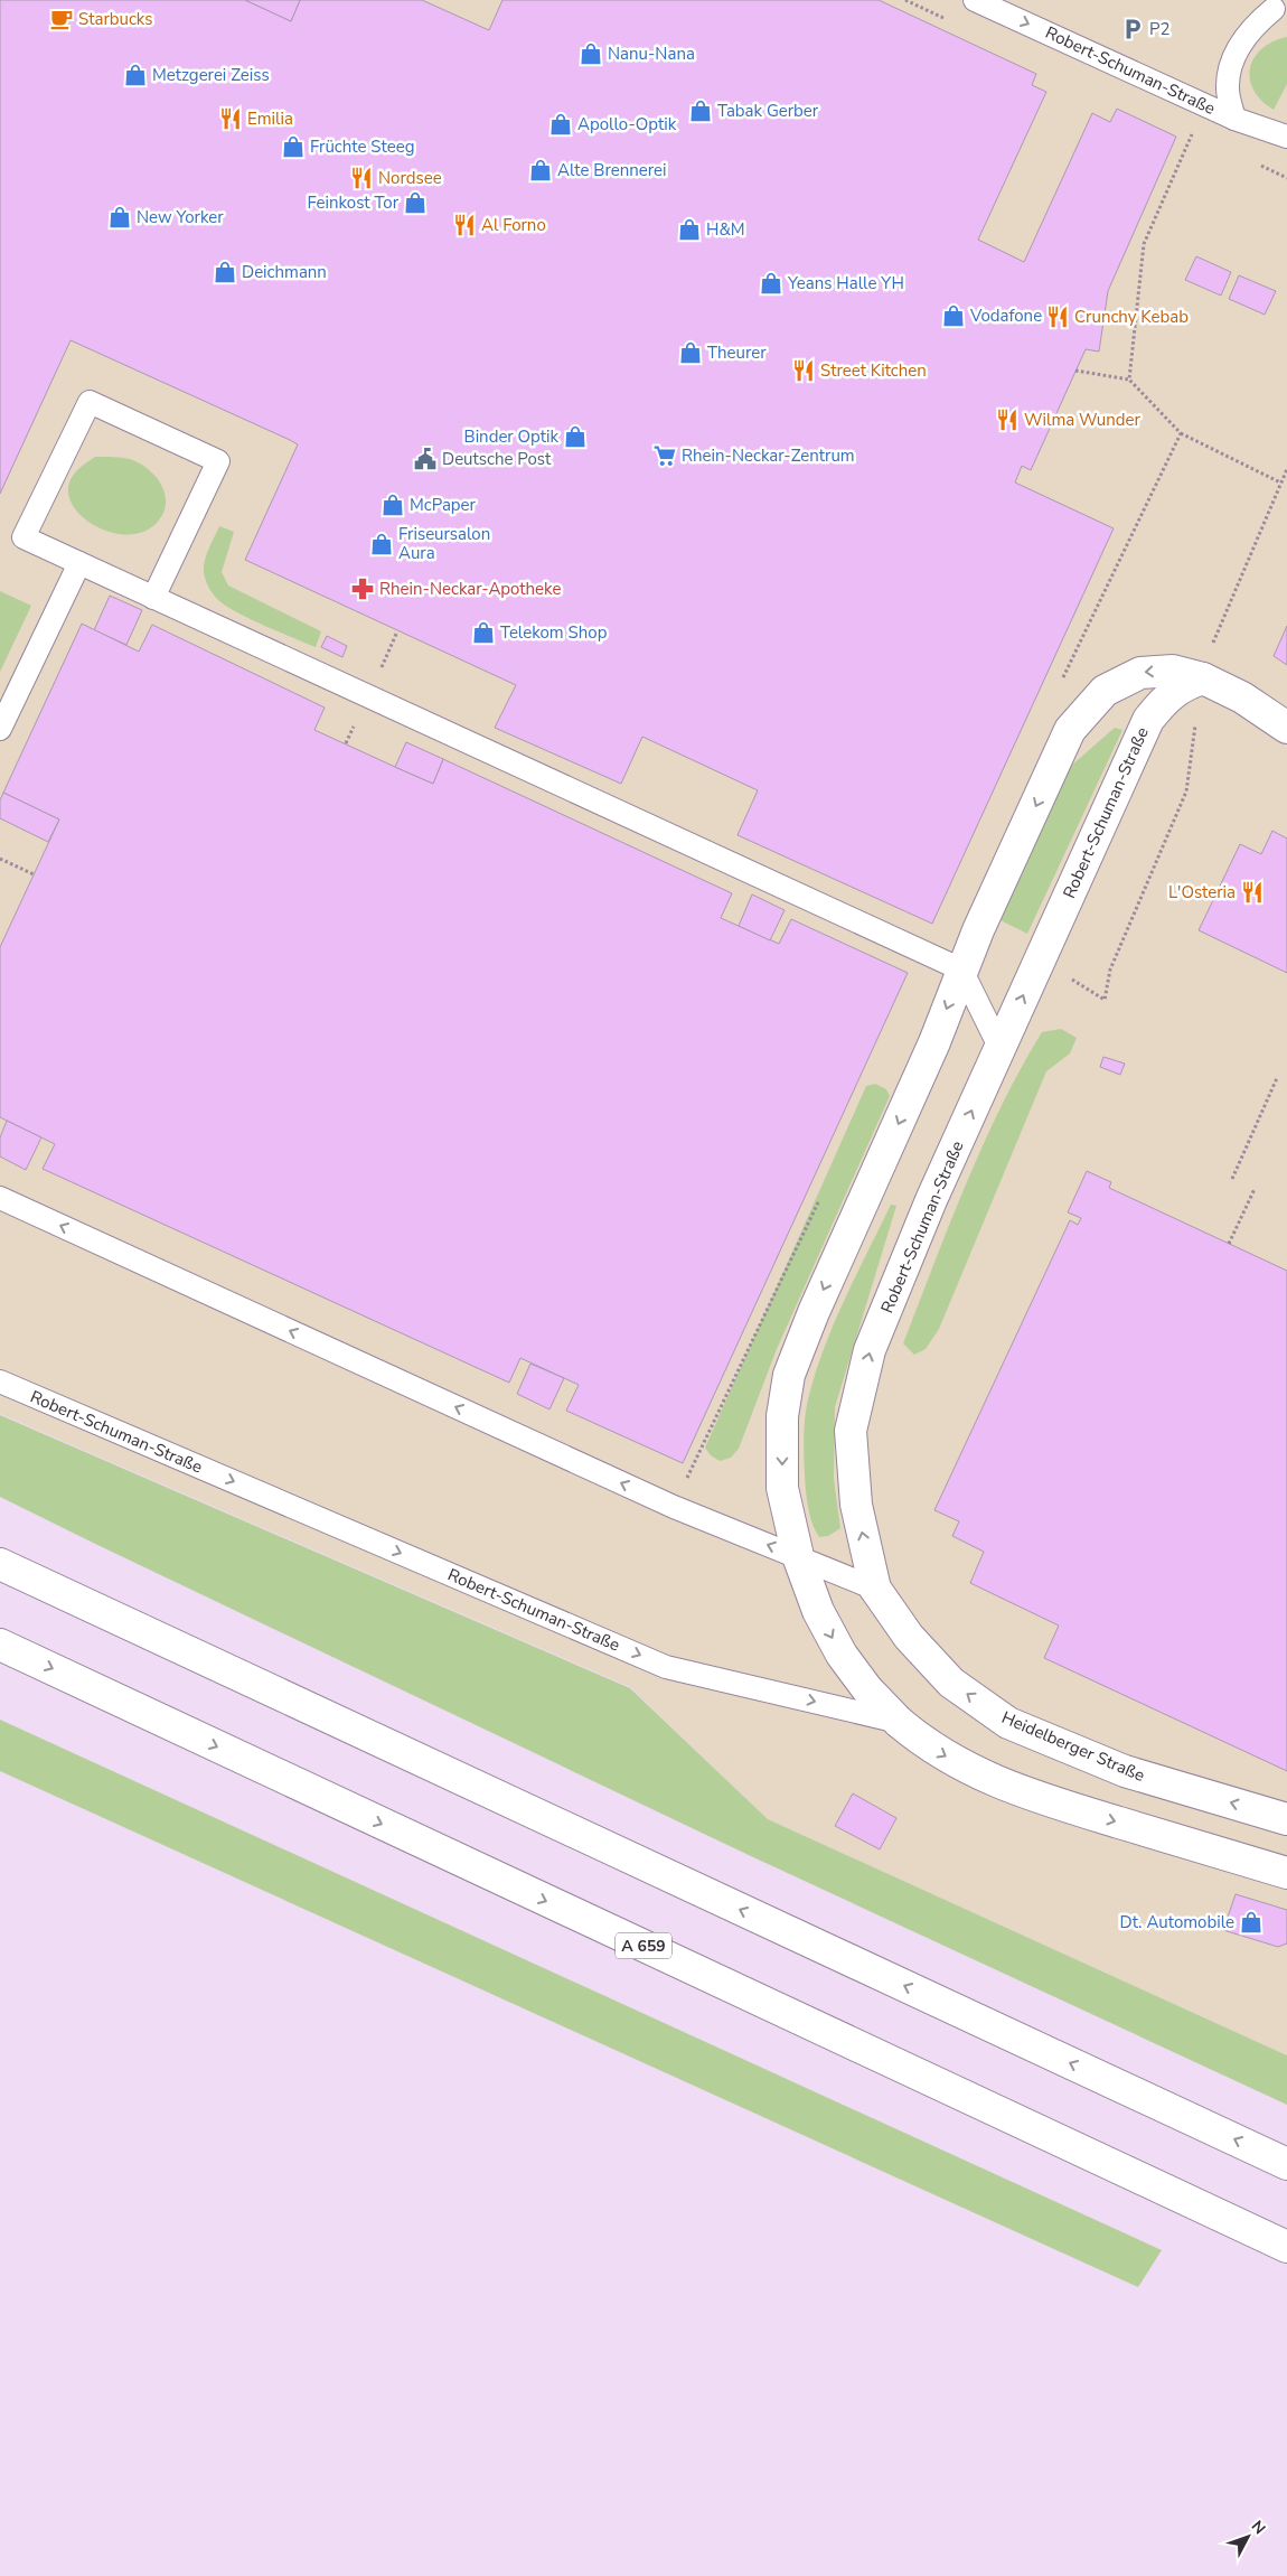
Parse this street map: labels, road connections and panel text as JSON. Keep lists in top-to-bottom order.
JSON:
{
  "streets": {
    "main road": ["Robert-Schuman-Straße", "Heidelberger Straße", "A 659"]
  },
  "crossings": [
    ["Robert-Schuman-Straße", "Heidelberger Straße"]
  ],
  "places": {
    "cafe": ["Starbucks"],
    "parking": ["P2"],
    "shop": [
      "Nanu-Nana",
      "Metzgerei Zeiss",
      "Tabak Gerber",
      "Apollo-Optik",
      "Früchte Steeg",
      "Alte Brennerei",
      "Feinkost Tor",
      "New Yorker",
      "H&M",
      "Deichmann",
      "Yeans Halle YH",
      "Vodafone",
      "Theurer",
      "Binder Optik",
      "McPaper",
      "Friseursalon Aura",
      "Telekom Shop",
      "Dt. Automobile"
    ],
    "restaurant": [
      "Emilia",
      "Nordsee",
      "Al Forno",
      "Crunchy Kebab",
      "Street Kitchen",
      "Wilma Wunder",
      "L'Osteria"
    ],
    "supermarket": ["Rhein-Neckar-Zentrum"],
    "public building": ["Deutsche Post"],
    "pharmacy": ["Rhein-Neckar-Apotheke"]
  },
  "north": "top right"
}
